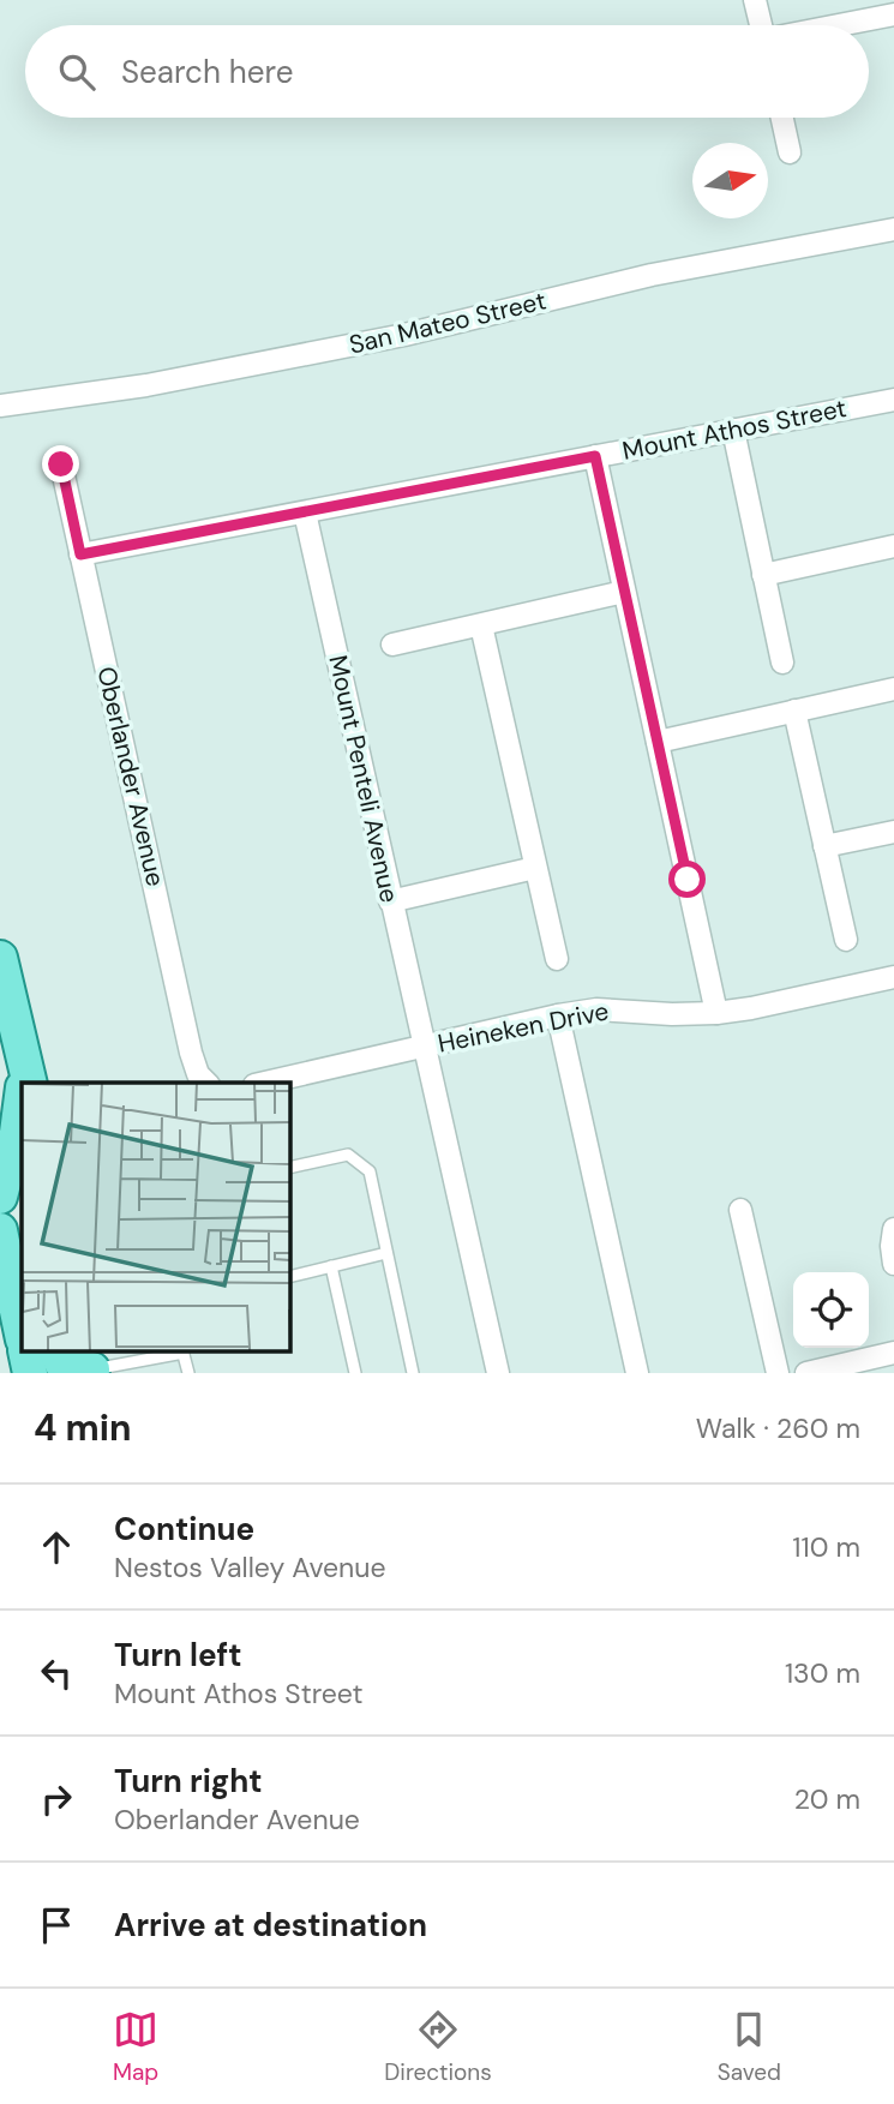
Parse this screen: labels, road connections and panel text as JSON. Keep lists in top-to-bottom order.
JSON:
{
  "streets": {
    "street": [
      "San Mateo Street",
      "Mount Athos Street",
      "Oberlander Avenue",
      "Mount Penteli Avenue",
      "Heineken Drive"
    ]
  },
  "crossings": [
    ["Mount Athos Street", "Oberlander Avenue"],
    ["Mount Athos Street", "Mount Penteli Avenue"],
    ["Mount Penteli Avenue", "Heineken Drive"]
  ],
  "north": "right",
  "page": {
    "search": "Search here",
    "heading": ["4 min", "Walk · 260 m"],
    "list": [
      ["Continue", "Nestos Valley Avenue", "110 m"],
      ["Turn left", "Mount Athos Street", "130 m"],
      ["Turn right", "Oberlander Avenue", "20 m"],
      "Arrive at destination"
    ],
    "nav": ["Map", "Directions", "Saved"]
  }
}
